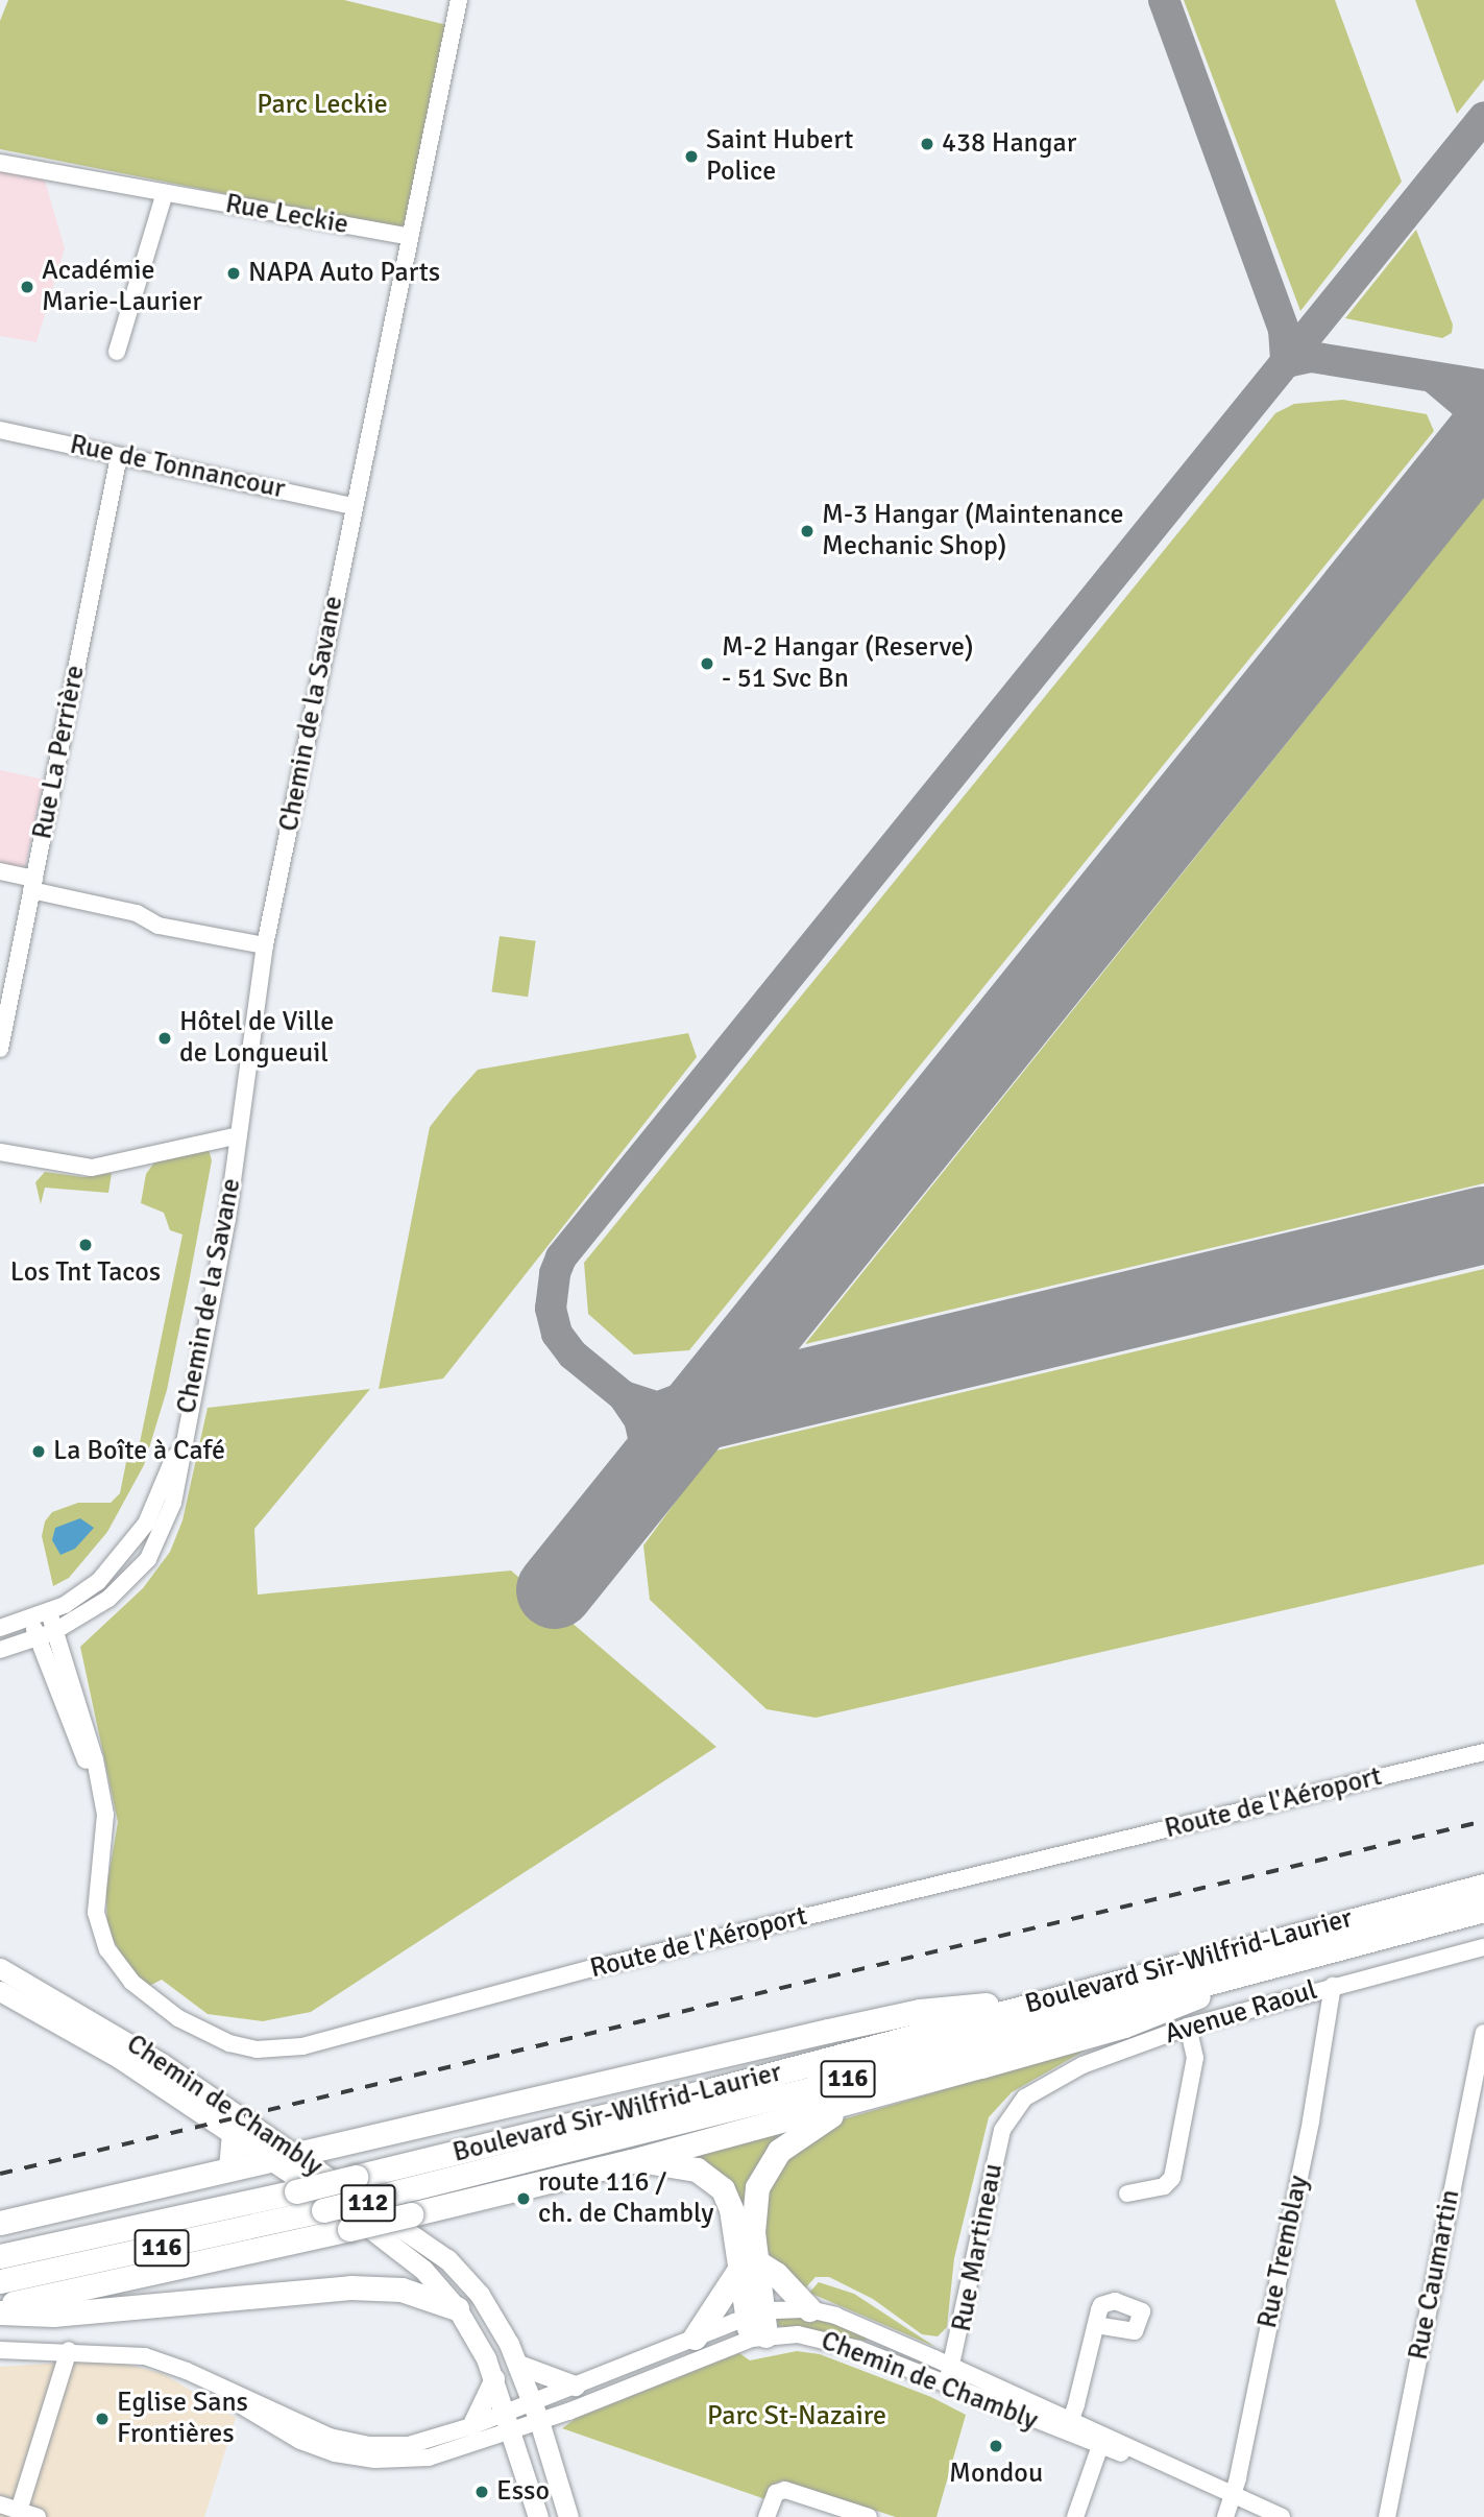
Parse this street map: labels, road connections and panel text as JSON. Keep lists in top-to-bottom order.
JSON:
{
  "streets": {
    "highway": ["Boulevard Sir-Wilfrid-Laurier", "116"],
    "main road": ["Chemin de Chambly", "112"],
    "street": [
      "Rue Leckie",
      "Rue de Tonnancour",
      "Chemin de la Savane",
      "Rue La Perrière",
      "Route de l'Aéroport",
      "Avenue Raoul",
      "Rue Martineau",
      "Rue Tremblay",
      "Rue Caumartin"
    ]
  },
  "crossings": [
    ["Rue Leckie", "Chemin de la Savane"],
    ["Rue de Tonnancour", "Chemin de la Savane"],
    ["Rue de Tonnancour", "Rue La Perrière"],
    ["Chemin de la Savane", "Route de l'Aéroport"],
    ["Avenue Raoul", "Rue Martineau"],
    ["Avenue Raoul", "Rue Tremblay"],
    ["Chemin de Chambly", "112"],
    ["Chemin de Chambly", "Rue Martineau"],
    ["Chemin de Chambly", "Rue Tremblay"]
  ],
  "parks": ["Parc Leckie", "Parc St-Nazaire"],
  "places": [
    "438 Hangar",
    "Saint Hubert Police",
    "NAPA Auto Parts",
    "Académie Marie-Laurier",
    "M-3 Hangar (Maintenance Mechanic Shop)",
    "M-2 Hangar (Reserve) - 51 Svc Bn",
    "Hôtel de Ville de Longueuil",
    "Los Tnt Tacos",
    "La Boîte à Café",
    "route 116 / ch. de Chambly",
    "Eglise Sans Frontières",
    "Mondou",
    "Esso"
  ]
}
